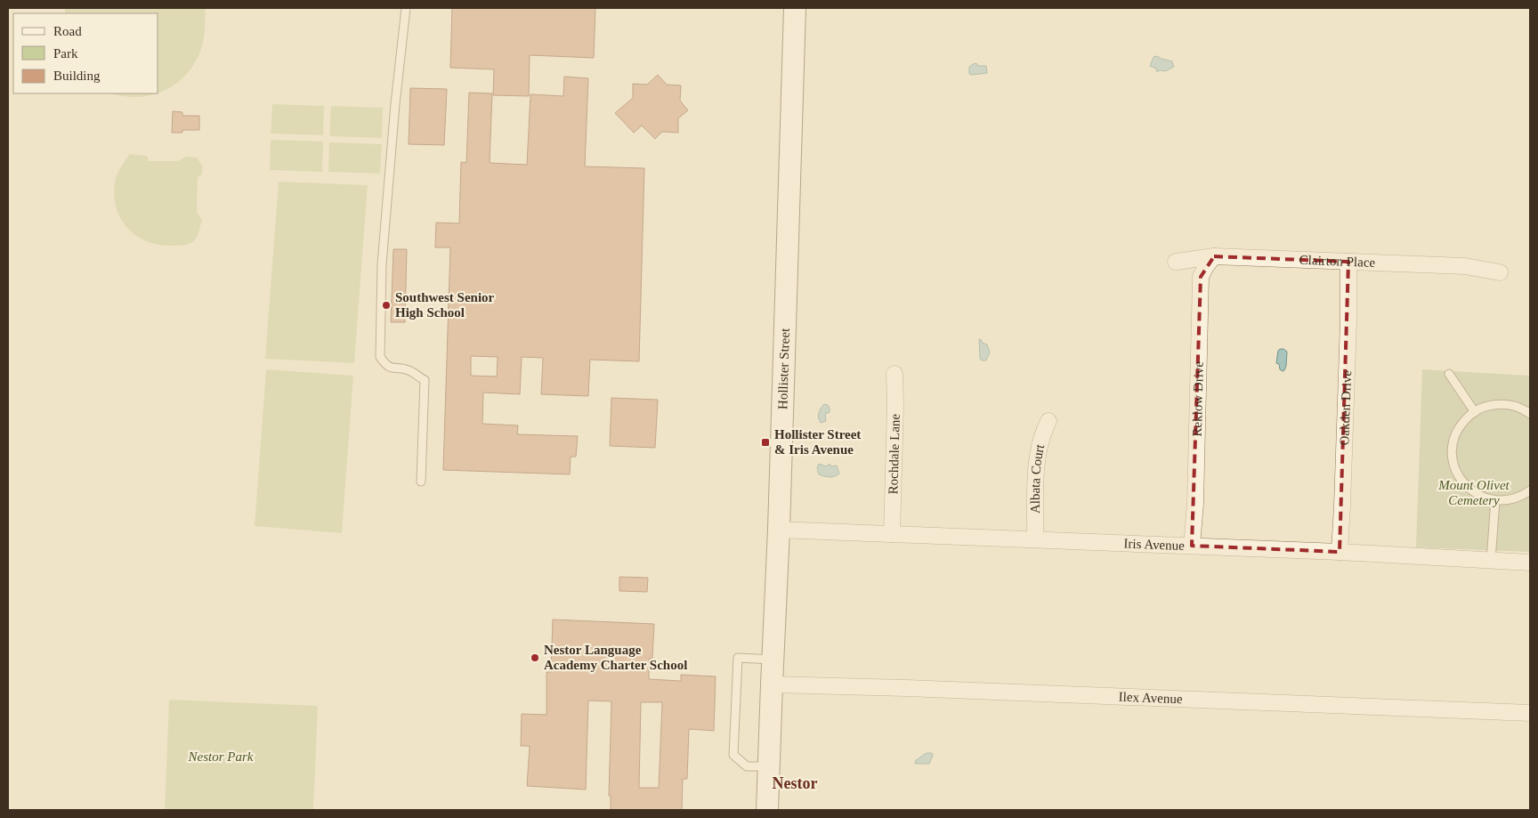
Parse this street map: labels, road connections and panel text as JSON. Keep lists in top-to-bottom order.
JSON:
{
  "streets": {
    "main road": ["Hollister Street"],
    "street": [
      "Clairton Place",
      "Reklow Drive",
      "Oakden Drive",
      "Rochdale Lane",
      "Albata Court",
      "Iris Avenue",
      "Ilex Avenue"
    ]
  },
  "crossings": [
    ["Clairton Place", "Reklow Drive"],
    ["Clairton Place", "Oakden Drive"],
    ["Hollister Street", "Iris Avenue"],
    ["Hollister Street", "Ilex Avenue"],
    ["Reklow Drive", "Iris Avenue"],
    ["Oakden Drive", "Iris Avenue"],
    ["Rochdale Lane", "Iris Avenue"],
    ["Albata Court", "Iris Avenue"]
  ],
  "districts": ["Nestor"],
  "parks": ["Mount Olivet Cemetery", "Nestor Park"],
  "places": {
    "other": ["Southwest Senior High School", "Nestor Language Academy Charter School"],
    "transit": ["Hollister Street & Iris Avenue"]
  },
  "legend": ["Road", "Park", "Building"]
}
